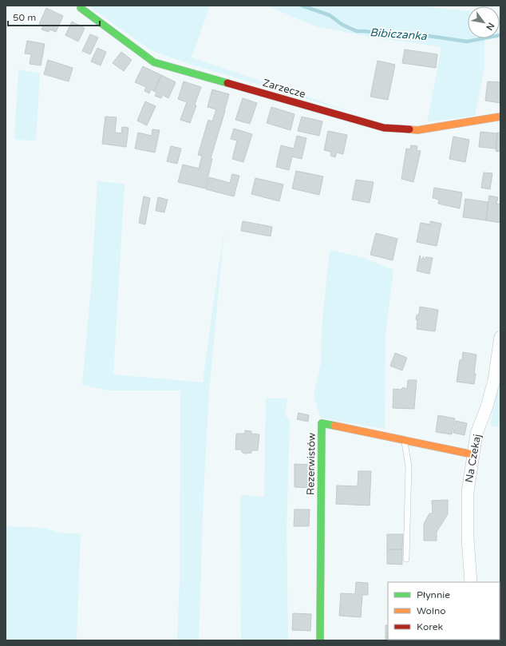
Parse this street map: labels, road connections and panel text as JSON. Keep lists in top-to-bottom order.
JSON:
{
  "streets": {
    "street": ["Zarzecze", "Na Czekaj", "Rezerwistów"]
  },
  "crossings": [
    ["Na Czekaj", "Rezerwistów"]
  ],
  "water": ["Bibiczanka"],
  "legend": ["Płynnie", "Wolno", "Korek"],
  "scale_bar": "50 m",
  "north": "bottom right"
}
